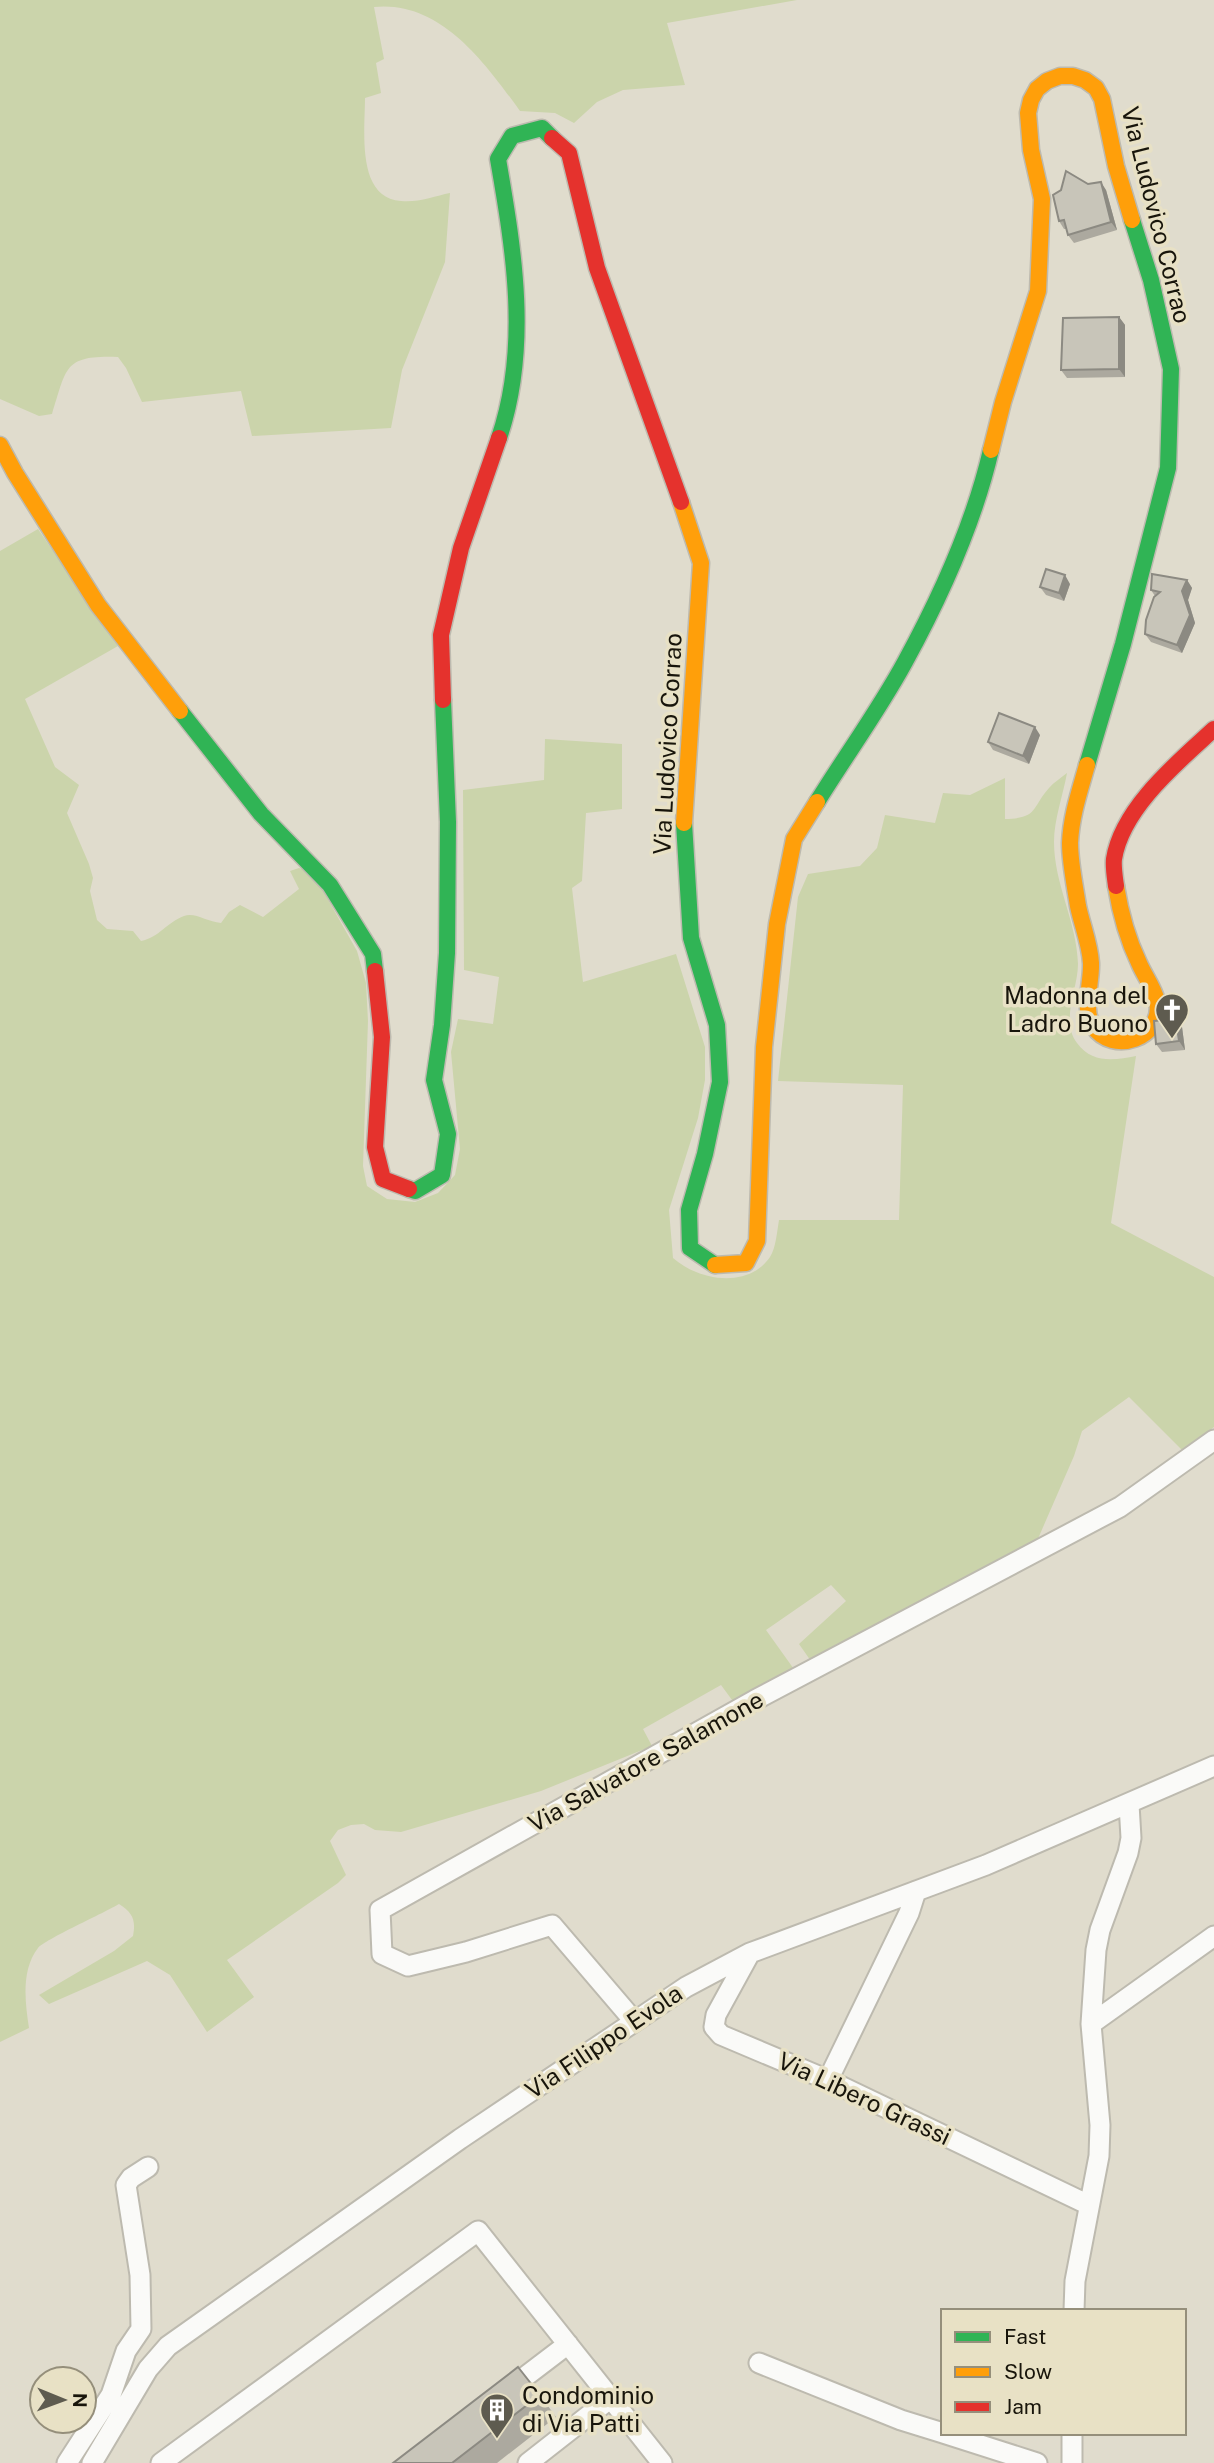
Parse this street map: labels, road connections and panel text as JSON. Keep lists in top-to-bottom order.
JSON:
{
  "streets": {
    "street": [
      "Via Ludovico Corrao",
      "Via Salvatore Salamone",
      "Via Filippo Evola",
      "Via Libero Grassi"
    ]
  },
  "crossings": [
    ["Via Salvatore Salamone", "Via Filippo Evola"],
    ["Via Filippo Evola", "Via Libero Grassi"]
  ],
  "places": {
    "church": ["Madonna del Ladro Buono"],
    "building": ["Condominio di Via Patti"]
  },
  "legend": ["Fast", "Slow", "Jam"],
  "north": "right"
}
